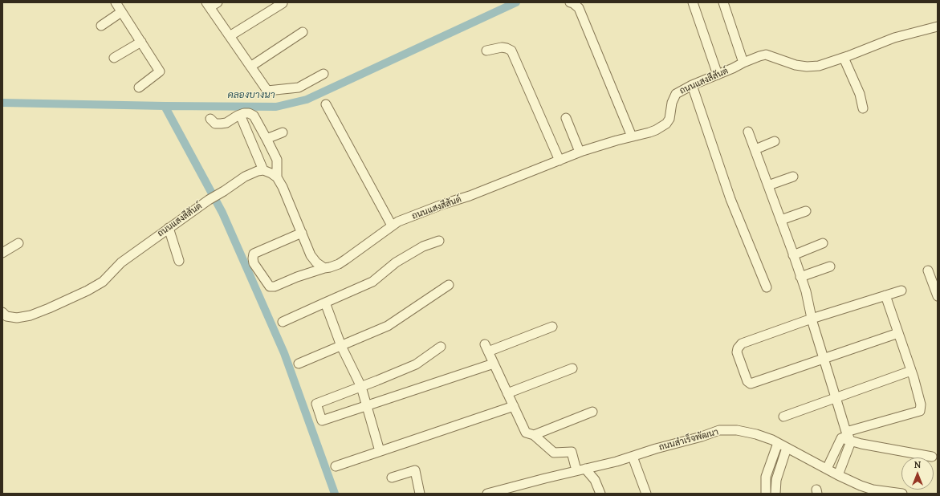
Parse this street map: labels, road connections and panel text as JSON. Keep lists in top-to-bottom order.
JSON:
{
  "streets": {
    "street": ["ถนนแสงสีสันต์", "ถนนสำเร็จพัฒนา"]
  },
  "water": ["คลองบางนา"],
  "north": "top"
}
